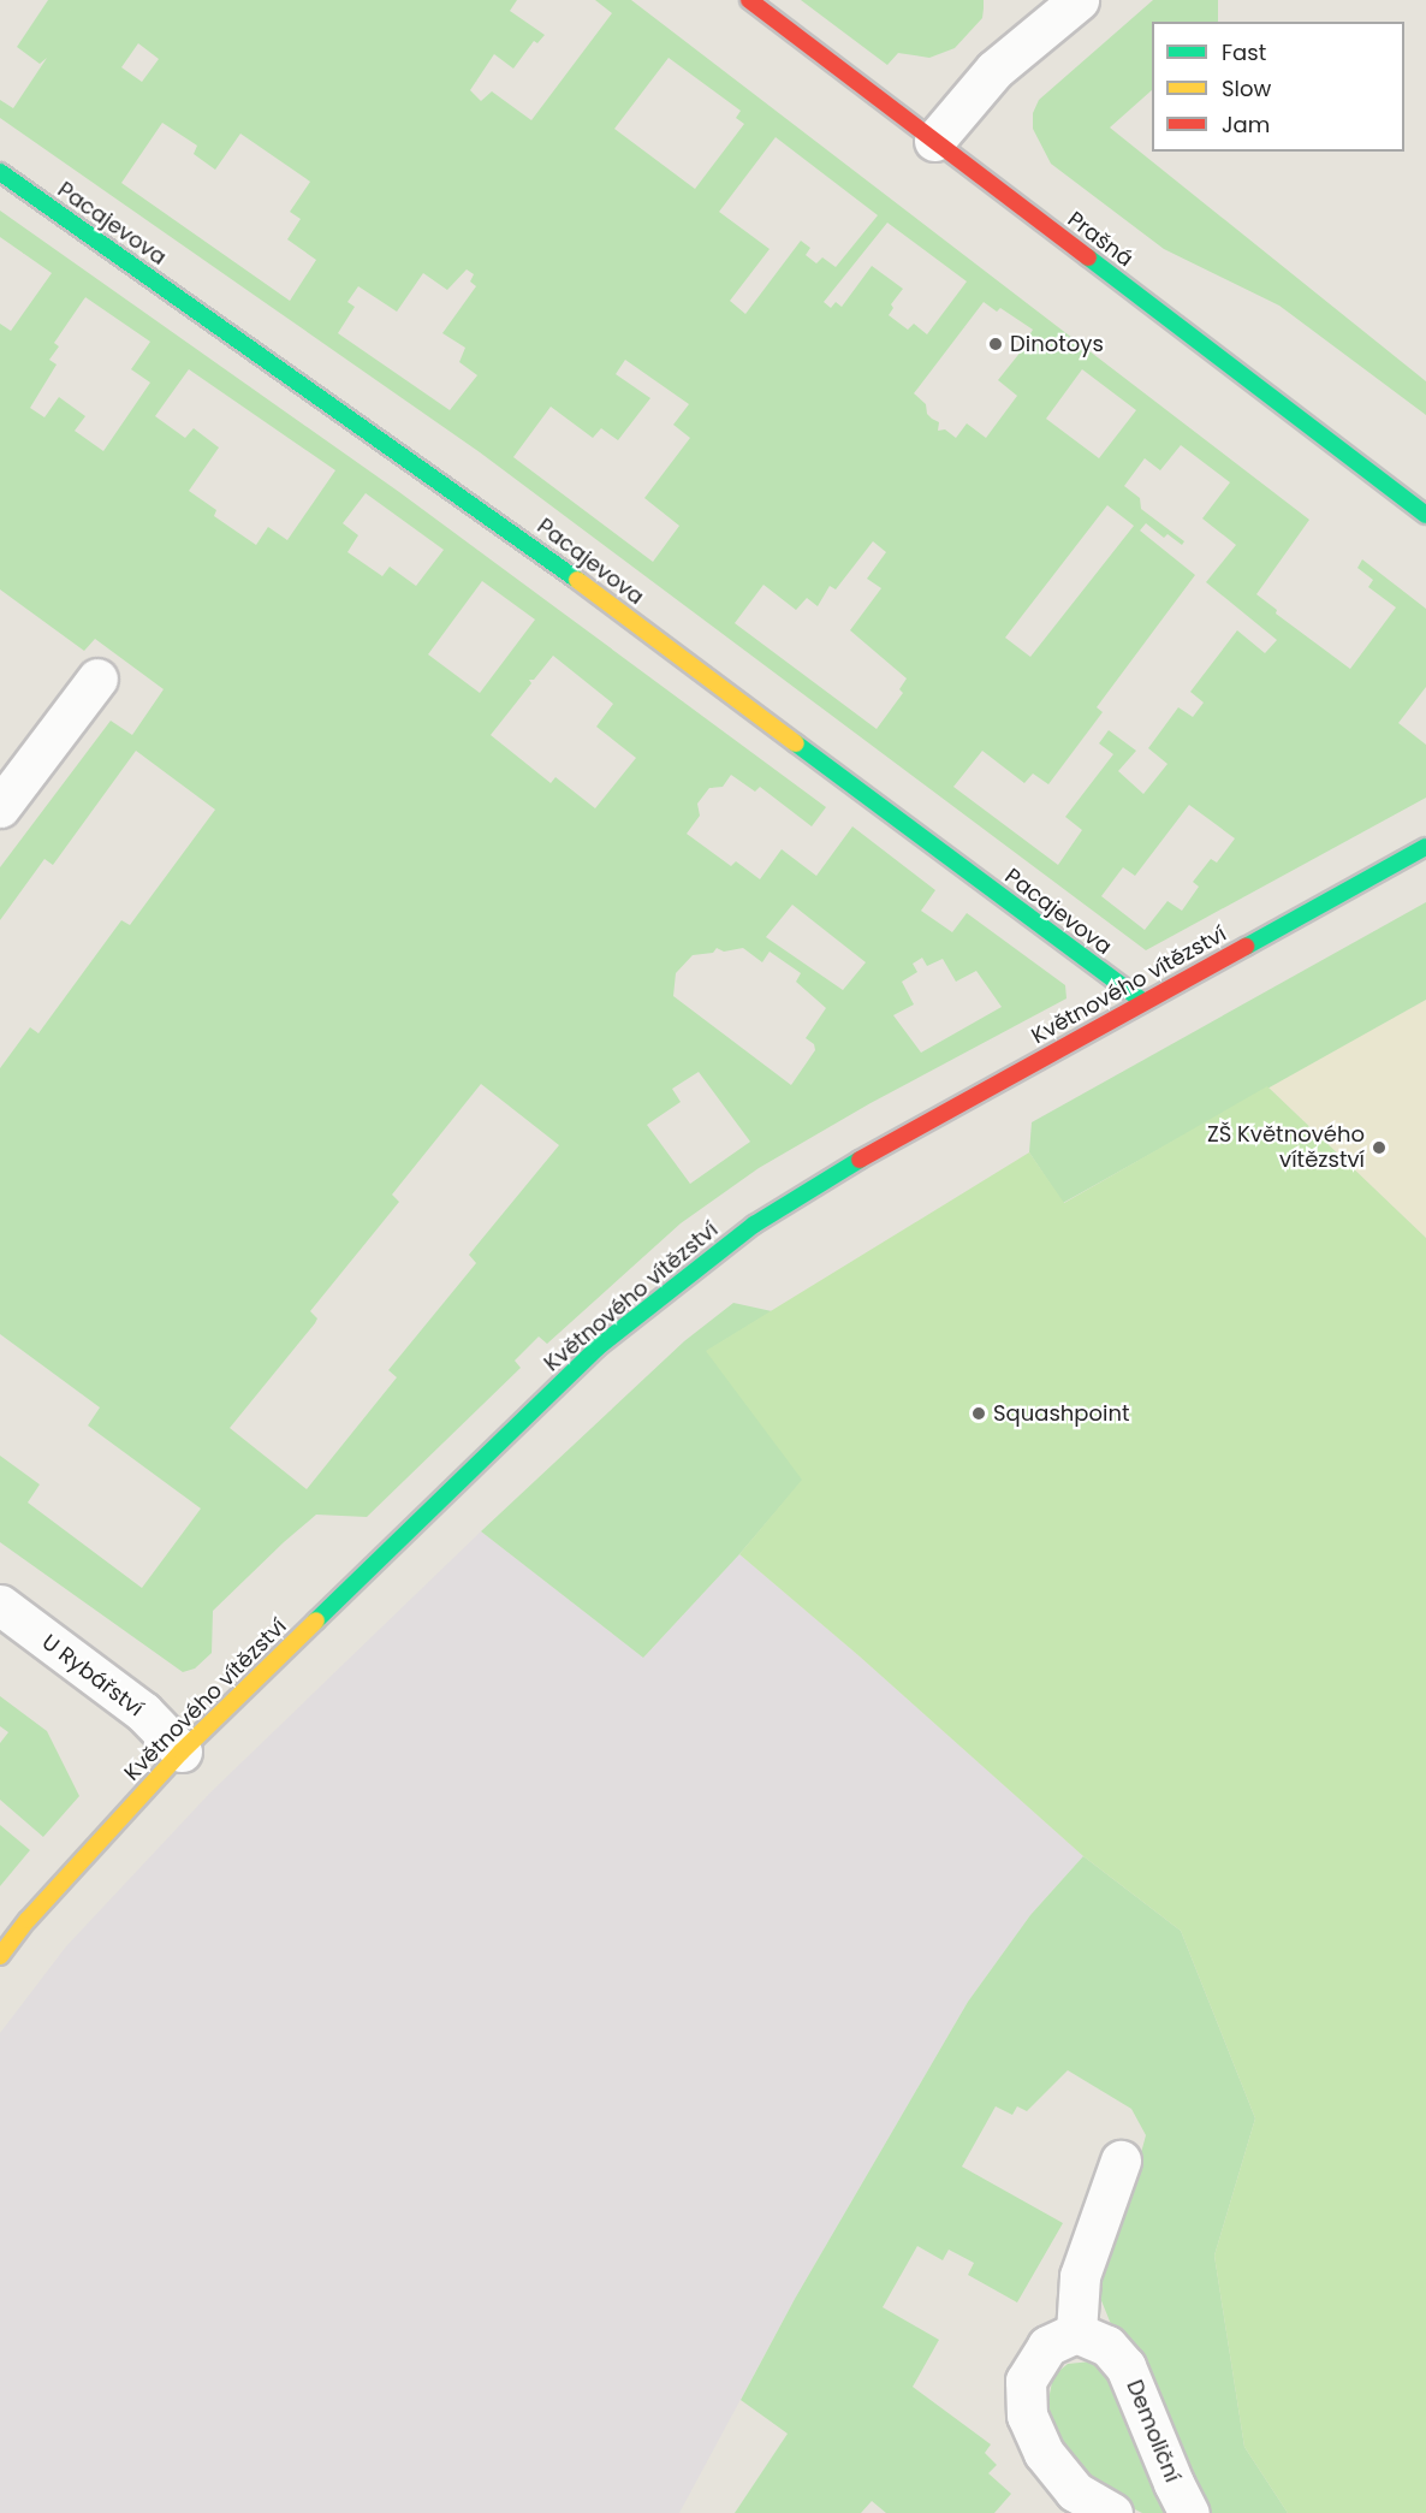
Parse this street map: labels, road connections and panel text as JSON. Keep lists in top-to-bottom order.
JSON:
{
  "streets": {
    "street": [
      "Pacajevova",
      "Prašná",
      "Květnového vítězství",
      "U Rybářství",
      "Demoliční"
    ]
  },
  "crossings": [
    ["Pacajevova", "Květnového vítězství"],
    ["Květnového vítězství", "U Rybářství"]
  ],
  "places": ["Dinotoys", "ZŠ Květnového vítězství", "Squashpoint"],
  "legend": ["Fast", "Slow", "Jam"]
}
